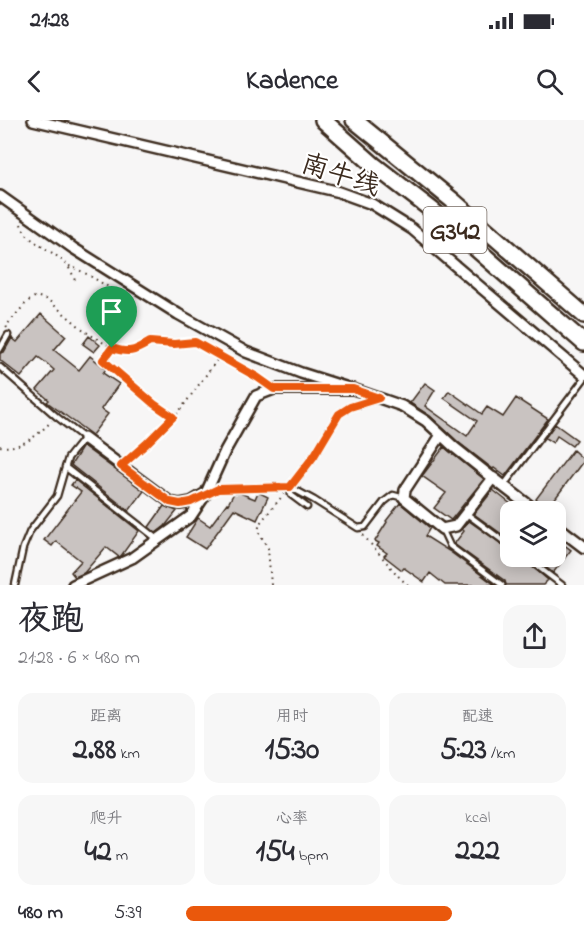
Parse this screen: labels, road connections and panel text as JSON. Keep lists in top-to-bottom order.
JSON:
{
  "streets": {
    "highway": ["G342"],
    "street": ["南牛线"]
  },
  "page": {
    "status": "21:28",
    "header": "Kadence",
    "heading": ["夜跑", "21:28 · 6 × 480 m"],
    "stats": [
      ["距离", "2.88 km"],
      ["用时", "15:30"],
      ["配速", "5:23 /km"],
      ["爬升", "42 m"],
      ["心率", "154 bpm"],
      ["kcal", "222"]
    ],
    "list": [
      {
        "name": "480 m",
        "note": "5:39"
      }
    ]
  }
}
